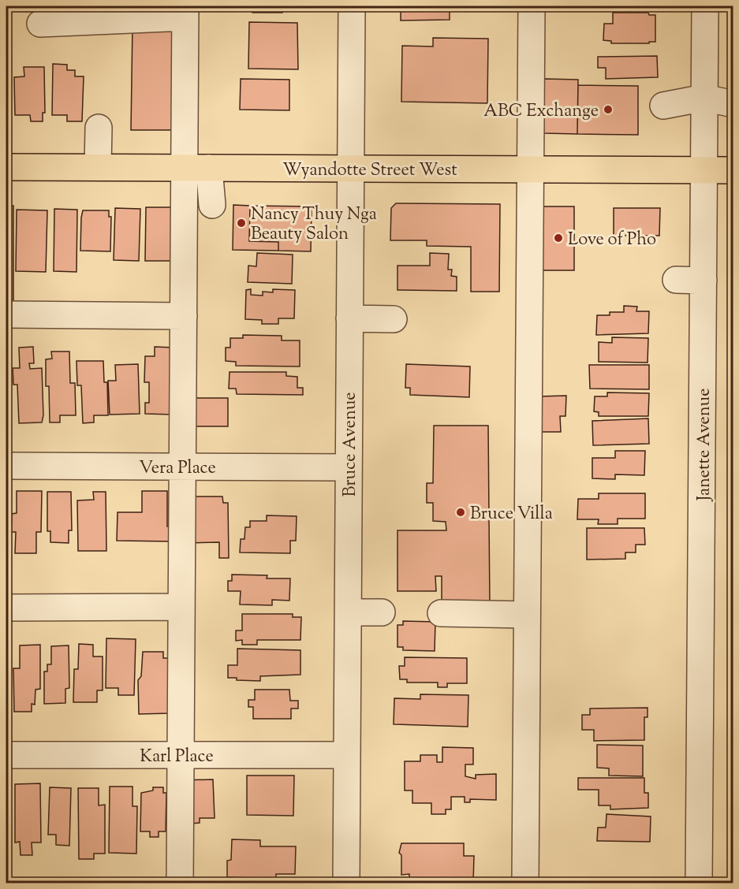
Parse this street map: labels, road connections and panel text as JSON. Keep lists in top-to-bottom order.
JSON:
{
  "streets": {
    "main road": ["Wyandotte Street West"],
    "street": [
      "Bruce Avenue",
      "Janette Avenue",
      "Vera Place",
      "Karl Place"
    ]
  },
  "crossings": [
    ["Wyandotte Street West", "Bruce Avenue"],
    ["Wyandotte Street West", "Janette Avenue"],
    ["Bruce Avenue", "Vera Place"],
    ["Bruce Avenue", "Karl Place"]
  ],
  "places": [
    "ABC Exchange",
    "Nancy Thuy Nga Beauty Salon",
    "Love of Pho",
    "Bruce Villa"
  ]
}
